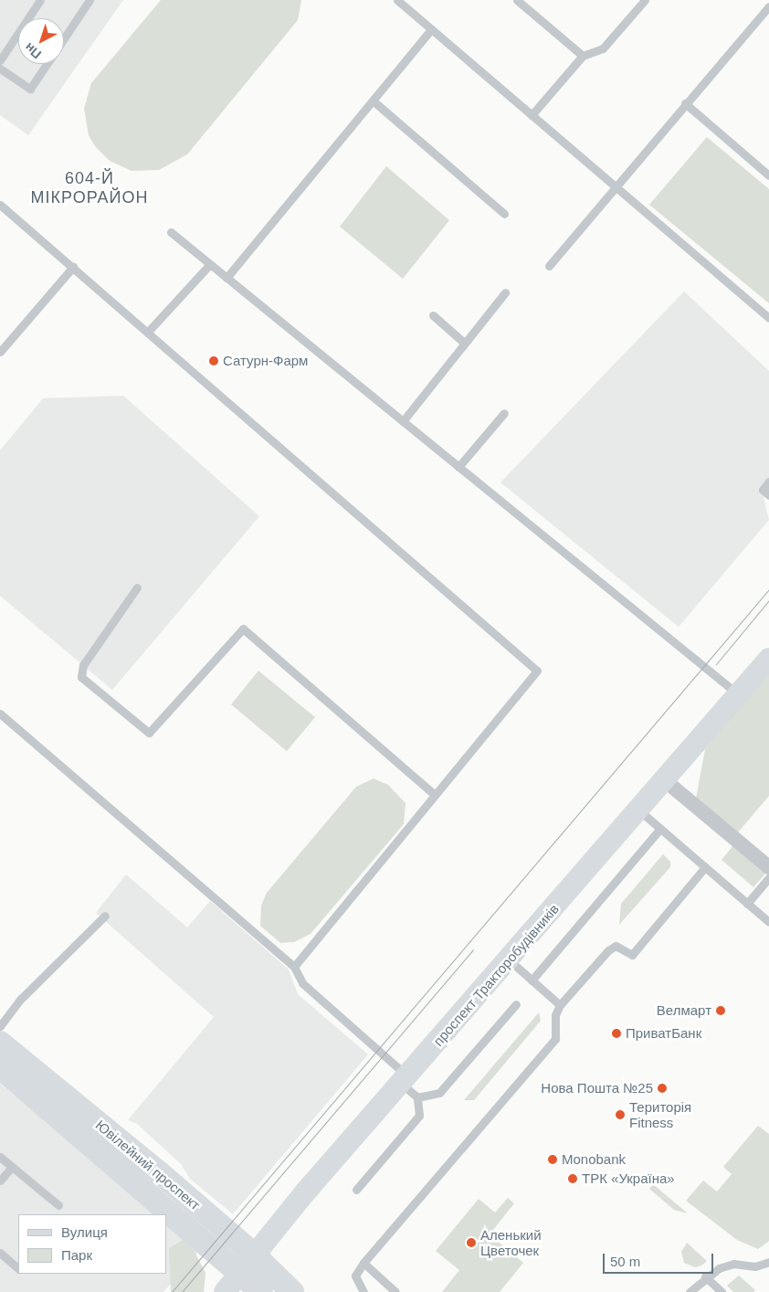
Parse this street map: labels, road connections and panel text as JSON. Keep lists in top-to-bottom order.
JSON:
{
  "streets": {
    "main road": ["проспект Тракторобудівників", "Ювілейний проспект"]
  },
  "crossings": [
    ["проспект Тракторобудівників", "Ювілейний проспект"]
  ],
  "districts": ["604-Й МІКРОРАЙОН"],
  "places": [
    "Сатурн-Фарм",
    "Велмарт",
    "ПриватБанк",
    "Нова Пошта №25",
    "Територія Fitness",
    "Monobank",
    "ТРК «Україна»",
    "Аленький Цветочек"
  ],
  "legend": ["Вулиця", "Парк"],
  "scale_bar": "50 m",
  "north": "bottom left"
}
